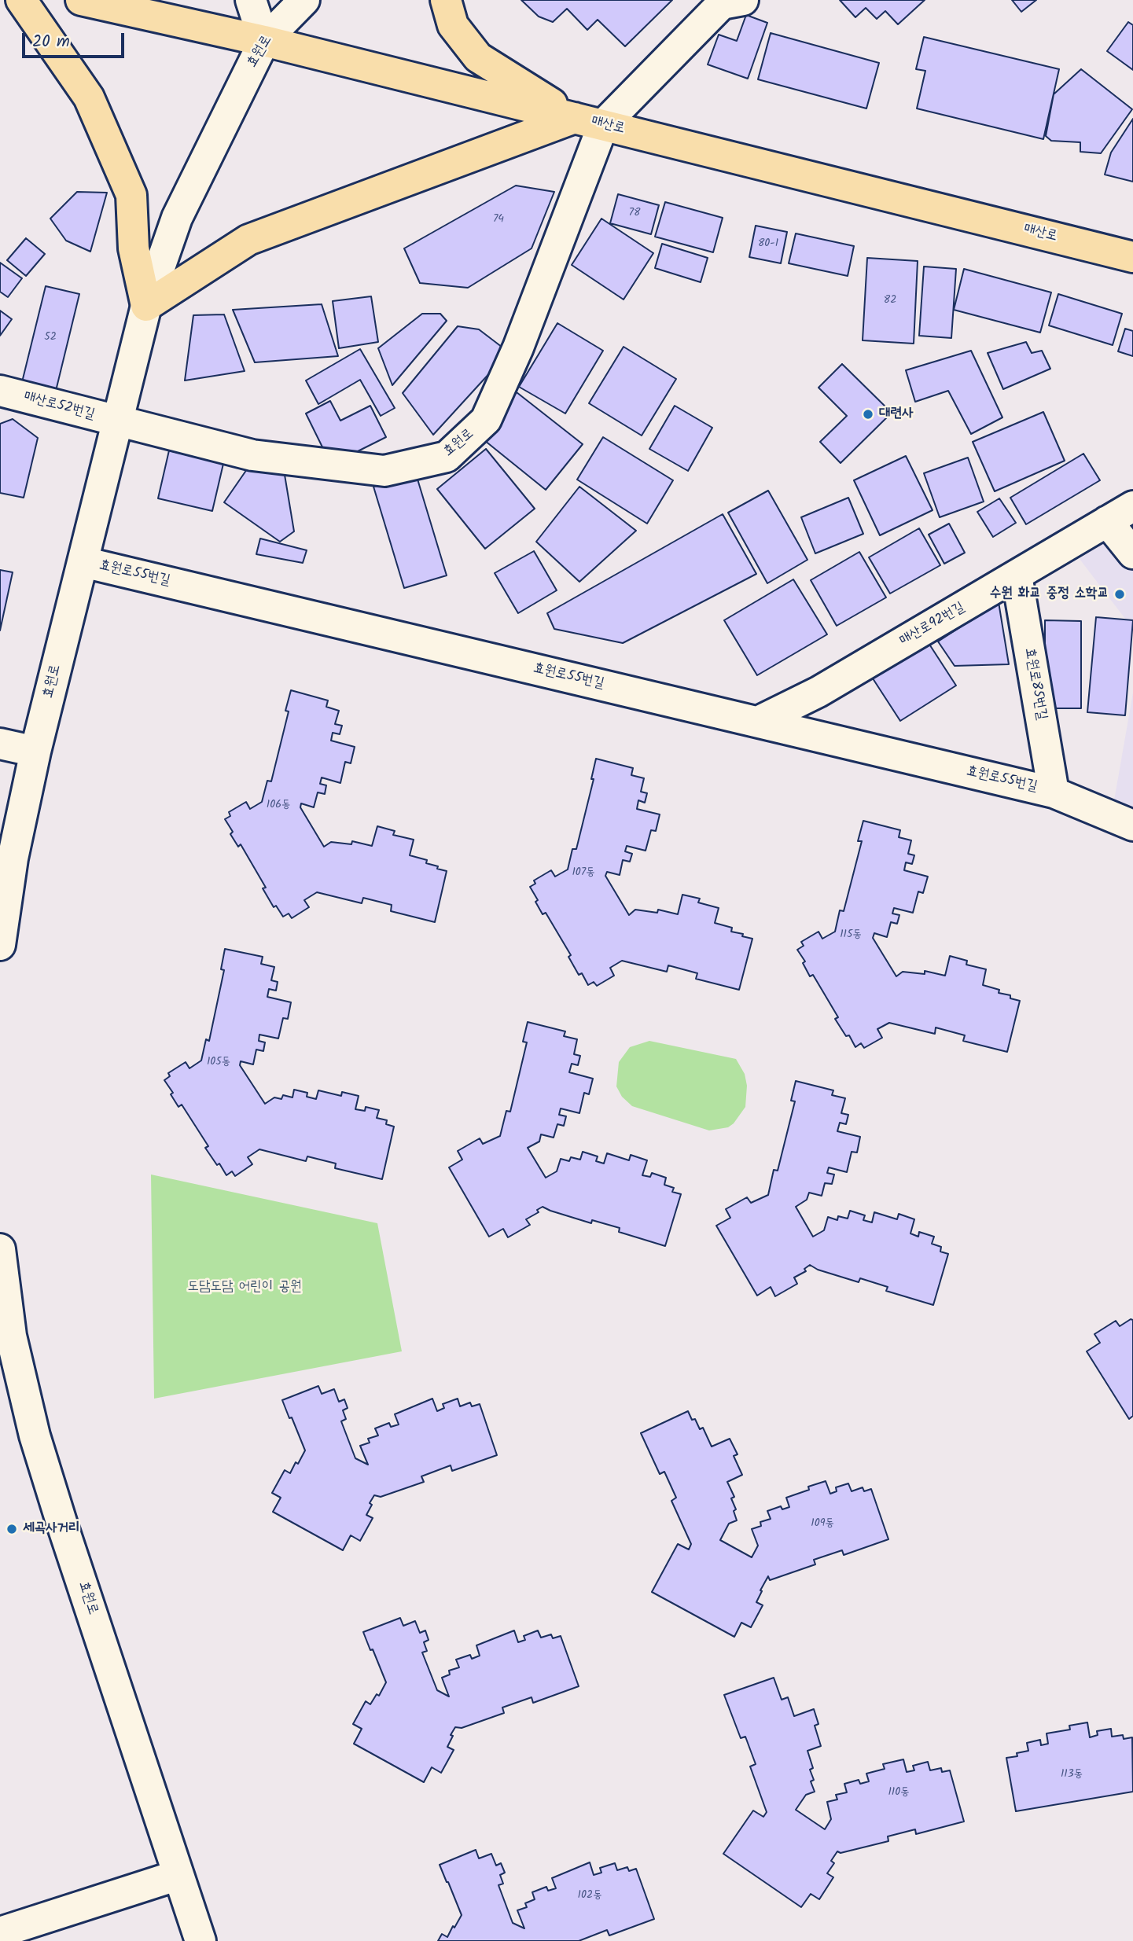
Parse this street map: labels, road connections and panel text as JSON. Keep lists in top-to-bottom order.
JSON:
{
  "streets": {
    "main road": ["매산로"],
    "street": [
      "효원로",
      "매산로52번길",
      "효원로55번길",
      "매산로92번길",
      "효원로85번길"
    ]
  },
  "crossings": [
    ["효원로", "매산로"],
    ["효원로", "매산로52번길"],
    ["효원로", "효원로55번길"],
    ["효원로55번길", "매산로92번길"],
    ["효원로55번길", "효원로85번길"],
    ["매산로92번길", "효원로85번길"]
  ],
  "parks": ["도담도담 어린이 공원"],
  "places": ["대련사", "수원 화교 중정 소학교", "세곡사거리"],
  "house_numbers": [
    "78",
    "74",
    "80-1",
    "82",
    "52",
    "106동",
    "107동",
    "115동",
    "105동",
    "109동",
    "113동",
    "110동",
    "102동"
  ],
  "scale_bar": "20 m"
}
